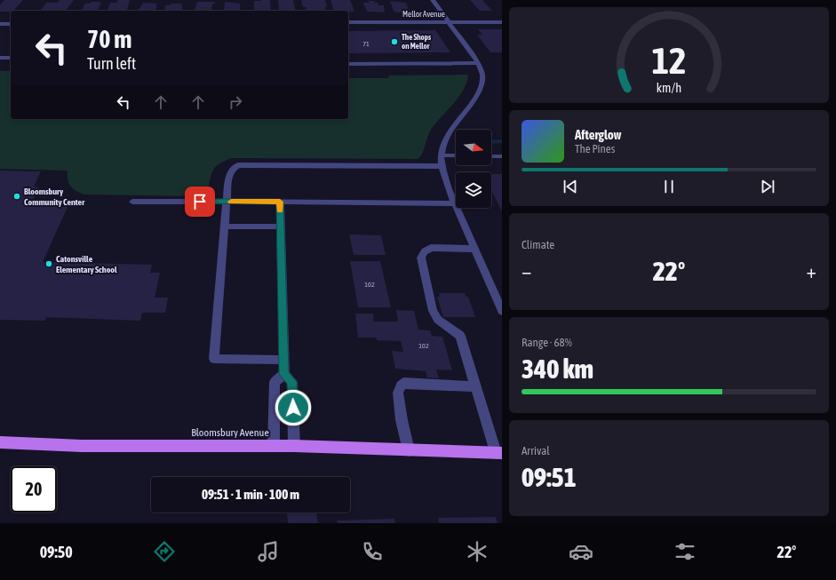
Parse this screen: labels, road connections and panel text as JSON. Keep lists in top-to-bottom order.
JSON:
{
  "streets": {
    "main road": ["Bloomsbury Avenue"],
    "street": ["Mellor Avenue"]
  },
  "places": ["The Shops on Mellor", "Bloomsbury Community Center", "Catonsville Elementary School"],
  "house_numbers": ["71", "102", "102"],
  "north": "right",
  "page": {
    "turn": ["70 m", "Turn left"],
    "song": ["Afterglow", "The Pines"],
    "tile": [
      "Climate",
      ["Range · 68%", "340 km"],
      ["Arrival", "09:51"]
    ],
    "heat": ["−", "22°", "+"],
    "limit": "20",
    "trip": "09:51 · 1 min · 100 m",
    "tabs": ["09:50", "22°"],
    "gauge": ["12", "km/h"]
  }
}
